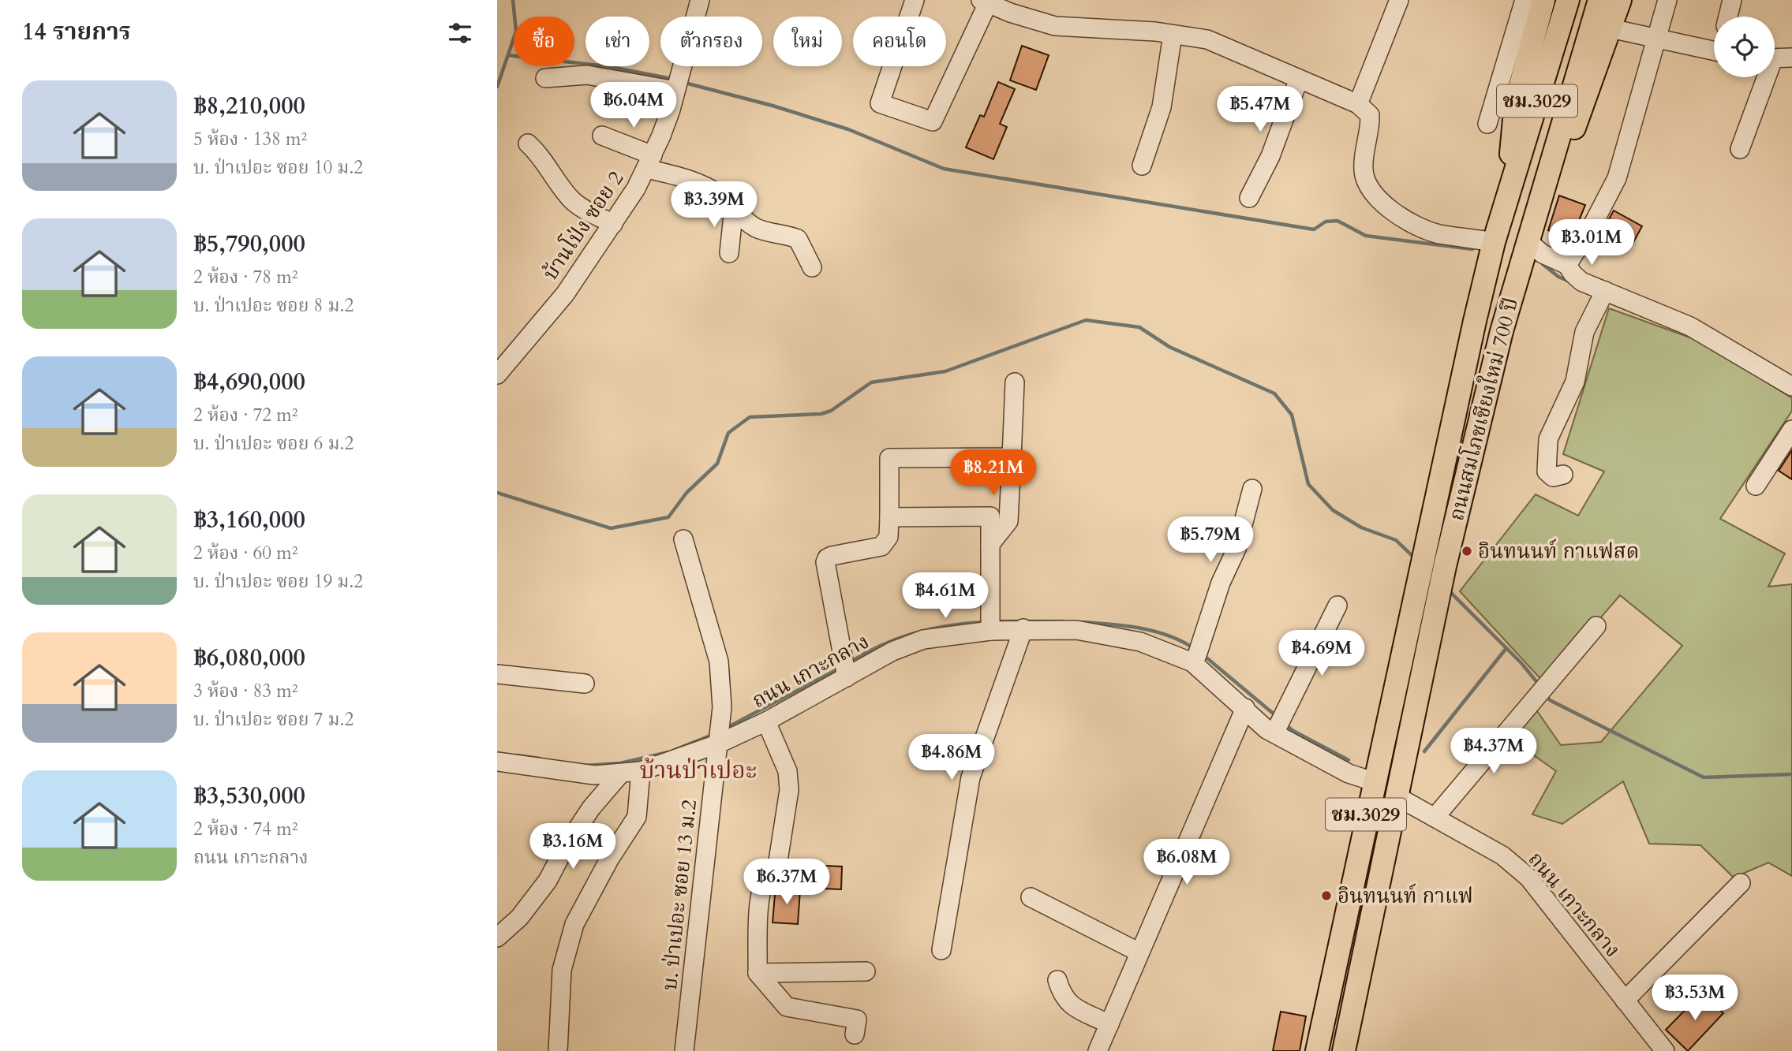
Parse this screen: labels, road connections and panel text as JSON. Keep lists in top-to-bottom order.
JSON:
{
  "streets": {
    "main road": ["ชม.3029", "ถนนสมโภชเชียงใหม่ 700 ปี"],
    "street": ["บ้านโป่ง ซอย 2", "ถนน เกาะกลาง", "บ. ป่าเปอะ ซอย 13 ม.2"]
  },
  "crossings": [
    ["ถนนสมโภชเชียงใหม่ 700 ปี", "ถนน เกาะกลาง"],
    ["ถนน เกาะกลาง", "บ. ป่าเปอะ ซอย 13 ม.2"]
  ],
  "districts": ["บ้านป่าเปอะ"],
  "places": ["อินทนนท์ กาแฟสด", "อินทนนท์ กาแฟ"],
  "page": {
    "heading": "14 รายการ",
    "chip": [
      "ซื้อ",
      "เช่า",
      "ตัวกรอง",
      "ใหม่",
      "คอนโด"
    ],
    "list": [
      {
        "name": "฿8,210,000",
        "note": "5 ห้อง · 138 m² · บ. ป่าเปอะ ซอย 10 ม.2"
      },
      {
        "name": "฿5,790,000",
        "note": "2 ห้อง · 78 m² · บ. ป่าเปอะ ซอย 8 ม.2"
      },
      {
        "name": "฿4,690,000",
        "note": "2 ห้อง · 72 m² · บ. ป่าเปอะ ซอย 6 ม.2"
      },
      {
        "name": "฿3,160,000",
        "note": "2 ห้อง · 60 m² · บ. ป่าเปอะ ซอย 19 ม.2"
      },
      {
        "name": "฿6,080,000",
        "note": "3 ห้อง · 83 m² · บ. ป่าเปอะ ซอย 7 ม.2"
      },
      {
        "name": "฿3,530,000",
        "note": "2 ห้อง · 74 m² · ถนน เกาะกลาง"
      }
    ],
    "price": [
      "฿6.04M",
      "฿5.47M",
      "฿3.39M",
      "฿3.01M",
      "฿8.21M",
      "฿5.79M",
      "฿4.61M",
      "฿4.69M",
      "฿4.37M",
      "฿4.86M",
      "฿3.16M",
      "฿6.08M",
      "฿6.37M",
      "฿3.53M"
    ]
  }
}
